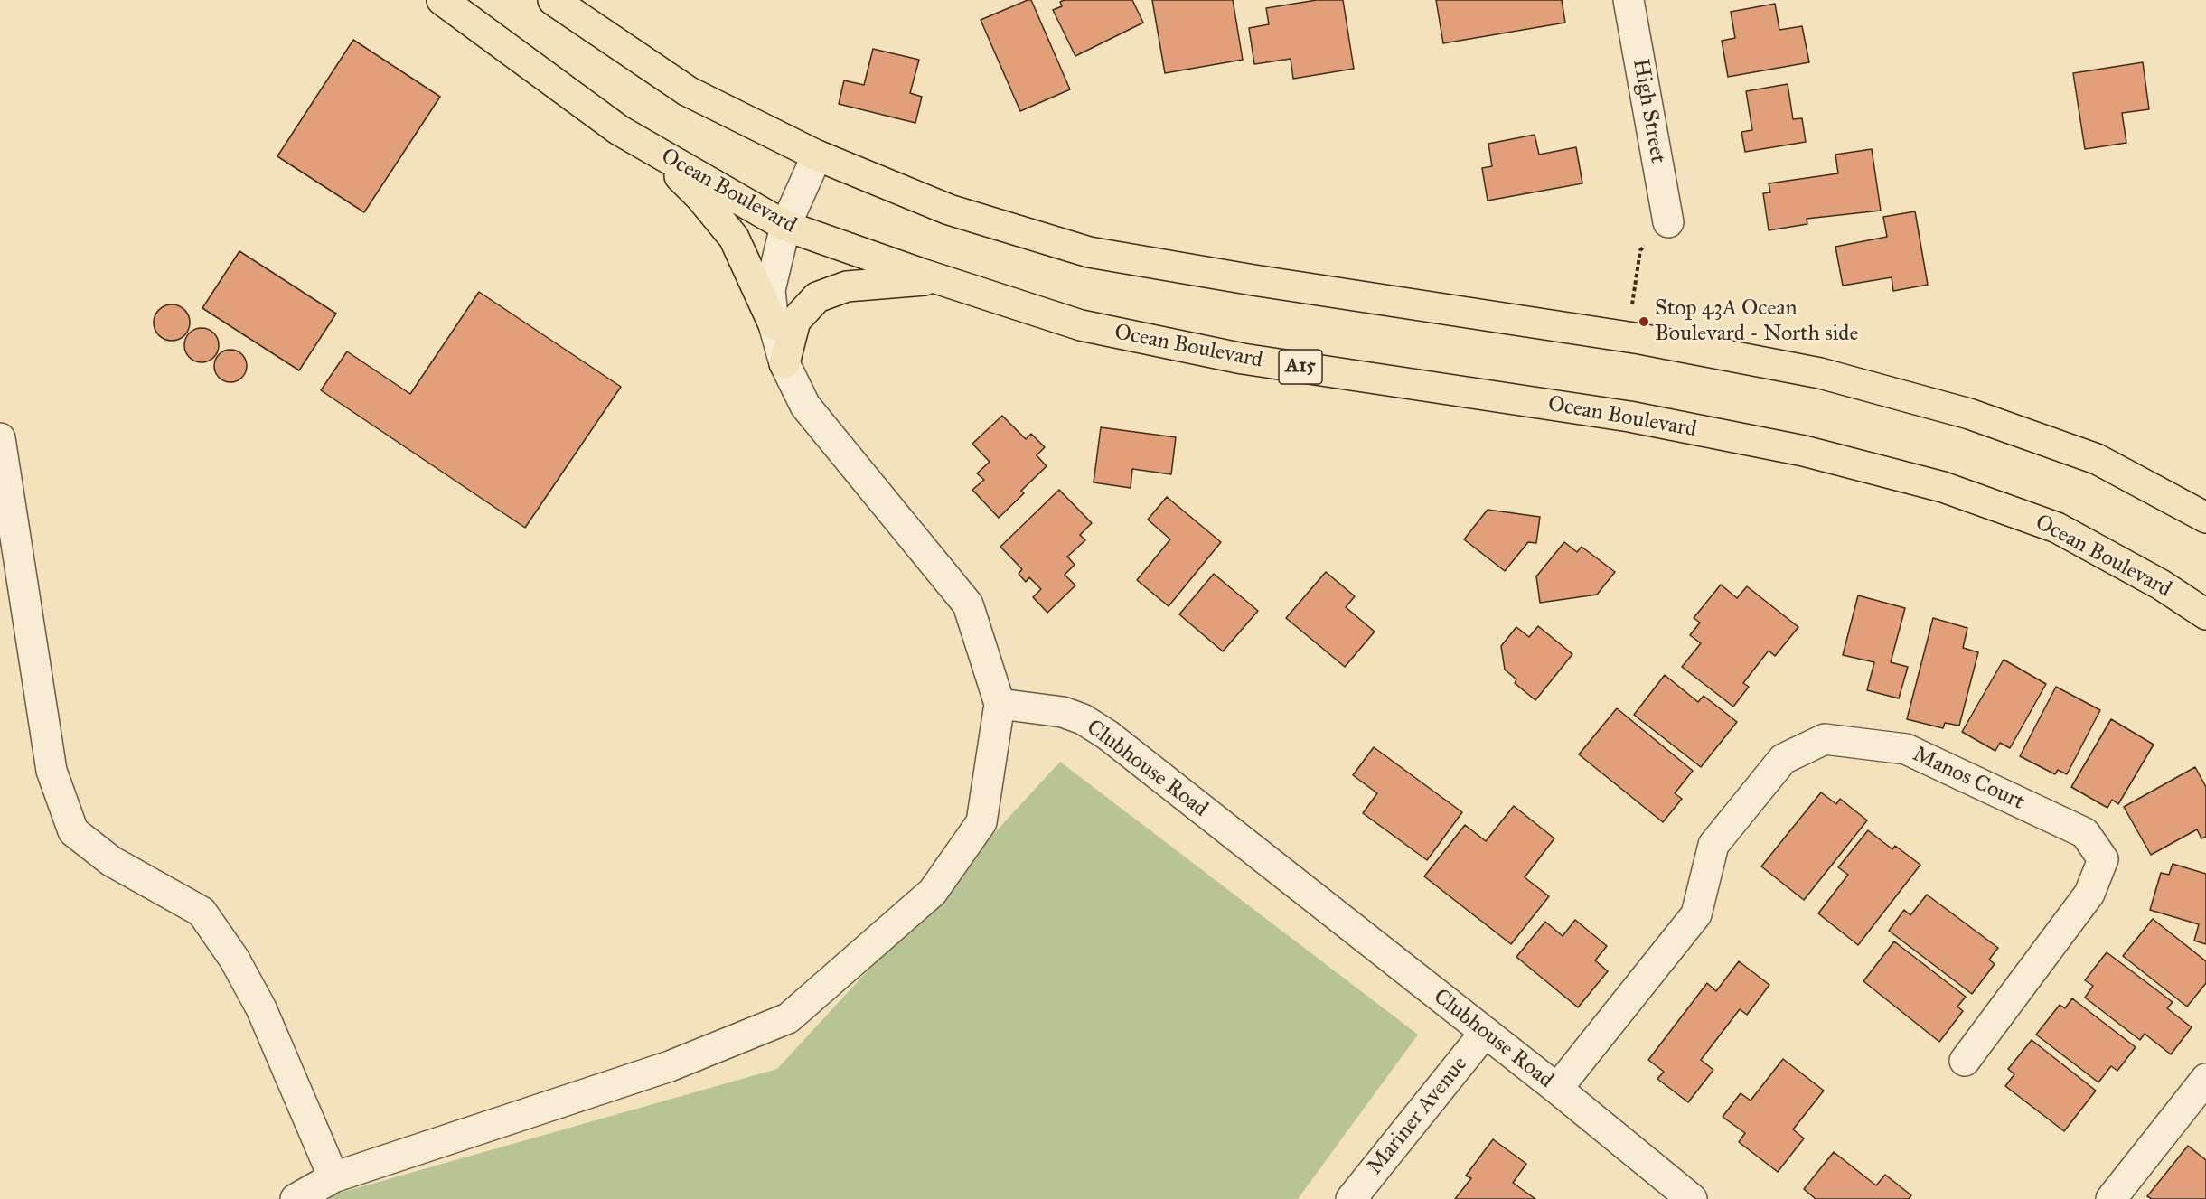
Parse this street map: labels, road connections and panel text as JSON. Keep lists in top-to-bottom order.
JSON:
{
  "streets": {
    "main road": ["Ocean Boulevard", "A15"],
    "street": [
      "High Street",
      "Clubhouse Road",
      "Manos Court",
      "Mariner Avenue"
    ]
  },
  "crossings": [
    ["Clubhouse Road", "Manos Court"],
    ["Clubhouse Road", "Mariner Avenue"]
  ],
  "places": ["Stop 43A Ocean Boulevard - North side"]
}
